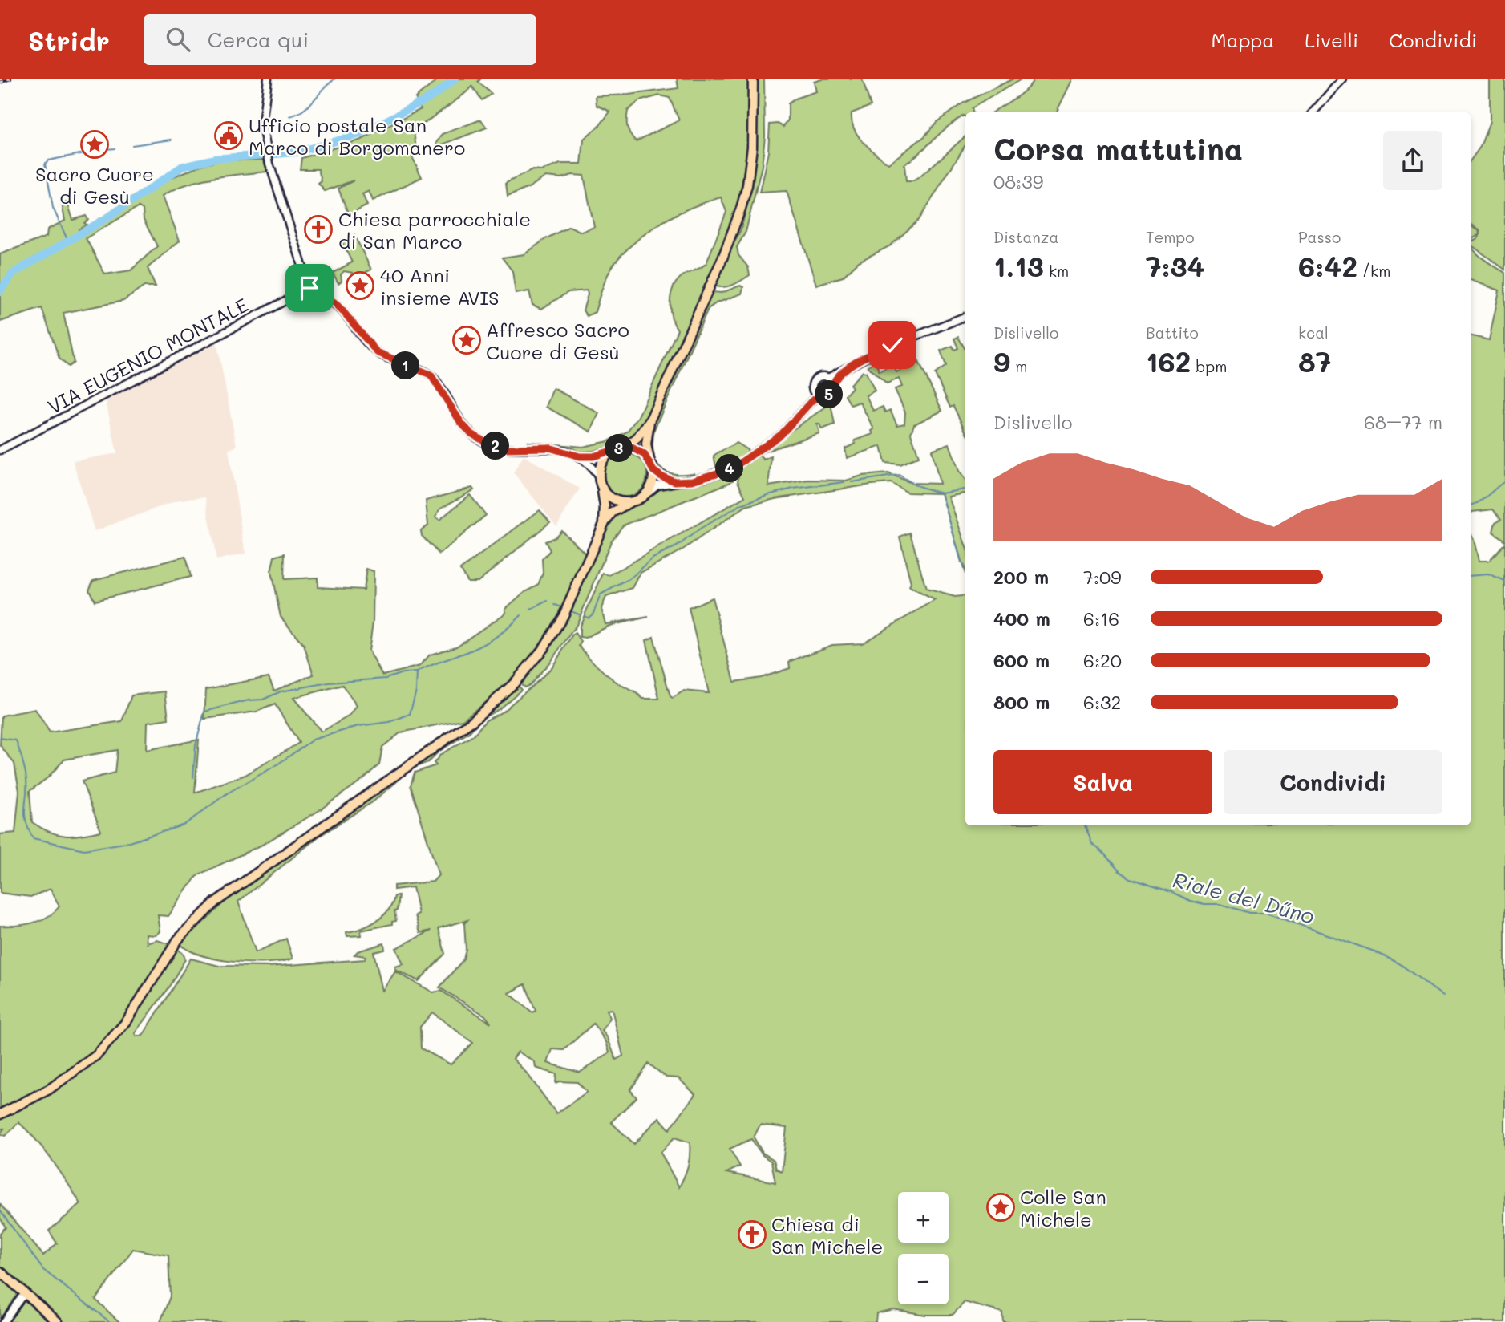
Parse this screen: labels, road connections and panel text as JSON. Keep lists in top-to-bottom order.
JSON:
{
  "streets": {
    "street": ["VIA EUGENIO MONTALE"]
  },
  "water": ["Riale del Dűno"],
  "places": {
    "public building": ["Ufficio postale San Marco di Borgomanero"],
    "place": [
      "Sacro Cuore di Gesù",
      "40 Anni insieme AVIS",
      "Affresco Sacro Cuore di Gesù",
      "Colle San Michele"
    ],
    "church": ["Chiesa parrocchiale di San Marco", "Chiesa di San Michele"]
  },
  "page": {
    "header": "Stridr",
    "search": "Cerca qui",
    "nav": ["Mappa", "Livelli", "Condividi"],
    "heading": ["Corsa mattutina", "08:39"],
    "stats": [
      ["Distanza", "1.13 km"],
      ["Tempo", "7:34"],
      ["Passo", "6:42 /km"],
      ["Dislivello", "9 m"],
      ["Battito", "162 bpm"],
      ["kcal", "87"]
    ],
    "pins": [
      "1",
      "5",
      "2",
      "3",
      "4"
    ],
    "chart": ["Dislivello", "68–77 m"],
    "list": [
      {
        "name": "200 m",
        "note": "7:09"
      },
      {
        "name": "400 m",
        "note": "6:16"
      },
      {
        "name": "600 m",
        "note": "6:20"
      },
      {
        "name": "800 m",
        "note": "6:32"
      }
    ],
    "buttons": ["Salva", "Condividi"],
    "map_buttons": ["+", "−"]
  }
}
